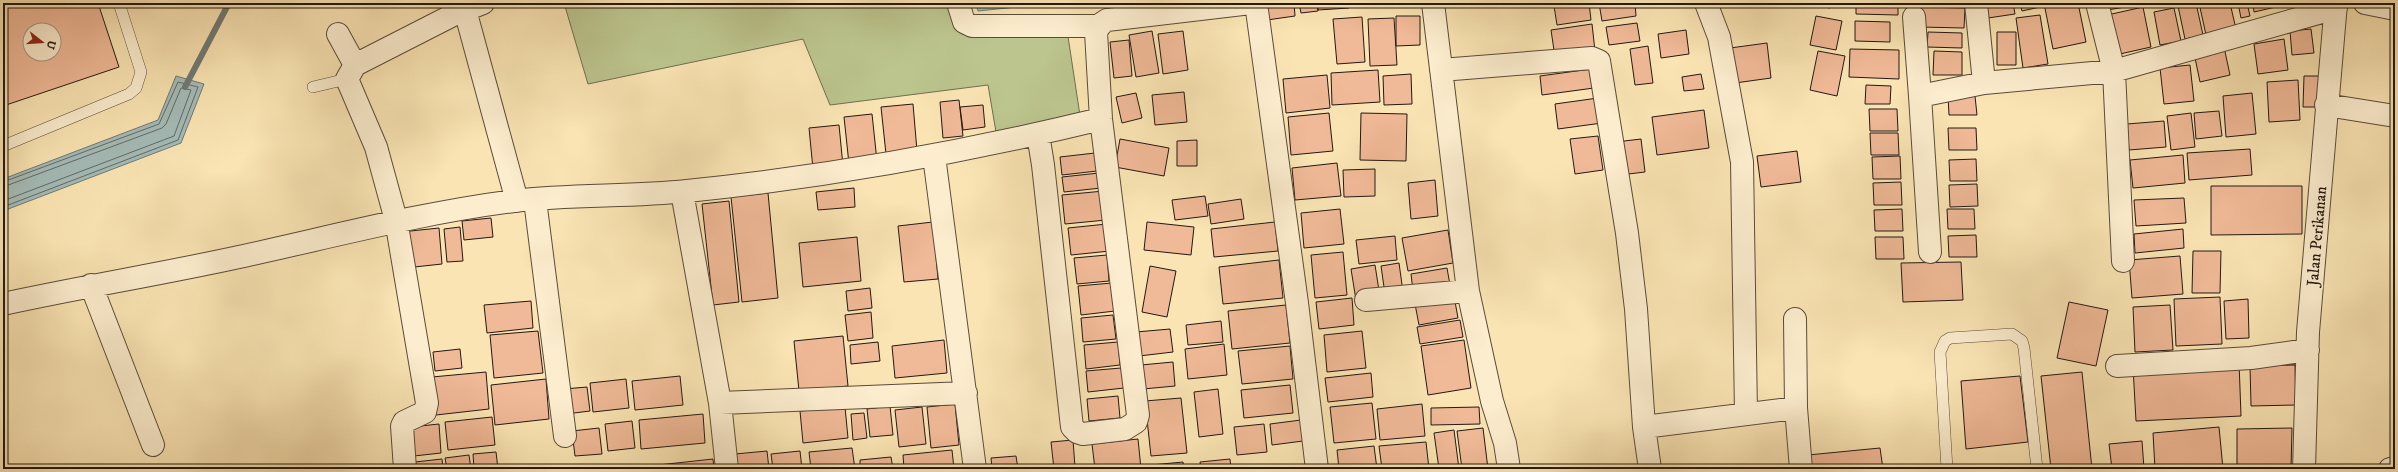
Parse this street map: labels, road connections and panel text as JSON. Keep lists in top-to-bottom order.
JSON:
{
  "streets": {
    "street": ["Jalan Perikanan"]
  },
  "north": "right"
}
